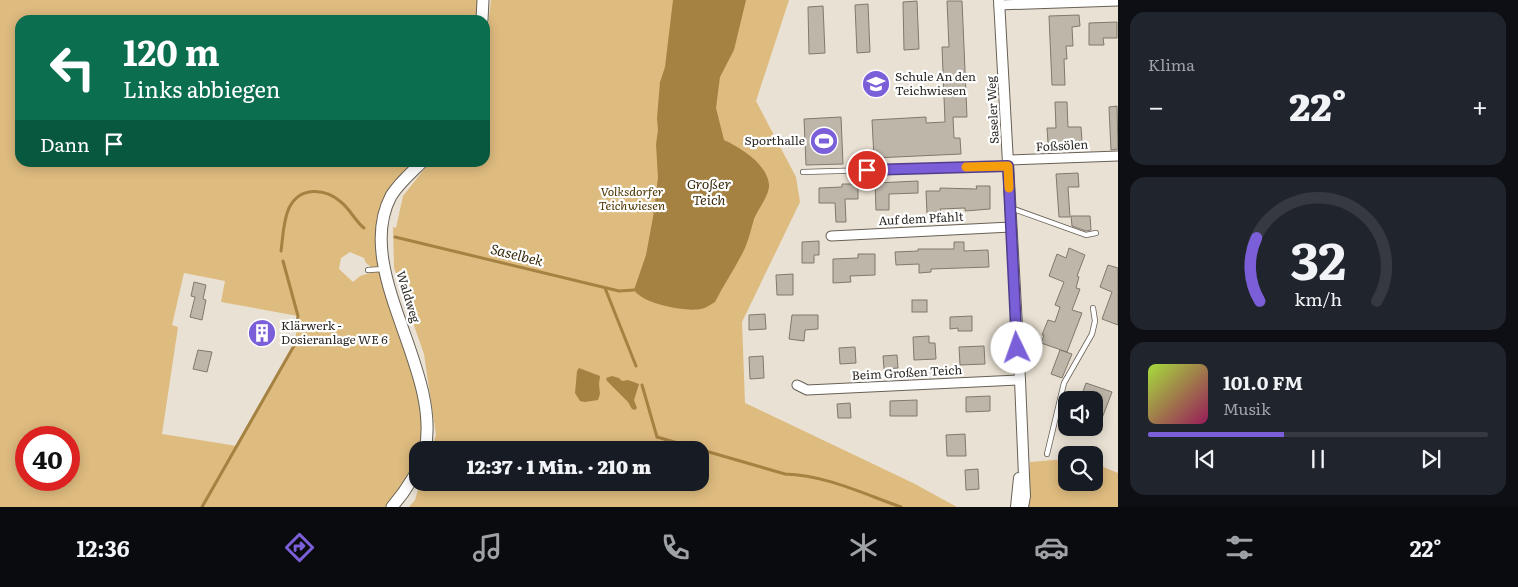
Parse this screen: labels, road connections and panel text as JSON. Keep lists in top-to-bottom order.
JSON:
{
  "streets": {
    "main road": ["Waldweg"],
    "street": [
      "Saseler Weg",
      "Foßsölen",
      "Auf dem Pfahlt",
      "Beim Großen Teich"
    ]
  },
  "crossings": [
    ["Saseler Weg", "Foßsölen"],
    ["Saseler Weg", "Auf dem Pfahlt"],
    ["Saseler Weg", "Beim Großen Teich"]
  ],
  "water": ["Großer Teich", "Saselbek"],
  "parks": ["Volksdorfer Teichwiesen"],
  "places": {
    "school or university": ["Schule An den Teichwiesen"],
    "sports": ["Sporthalle"],
    "building": ["Klärwerk - Dosieranlage WE 6"]
  },
  "page": {
    "tile": "Klima",
    "turn": ["120 m", "Links abbiegen"],
    "heat": ["−", "22°", "+"],
    "then": "Dann",
    "song": ["101.0 FM", "Musik"],
    "limit": "40",
    "trip": "12:37 · 1 Min. · 210 m",
    "tabs": ["12:36", "22°"],
    "gauge": ["32", "km/h"]
  }
}
